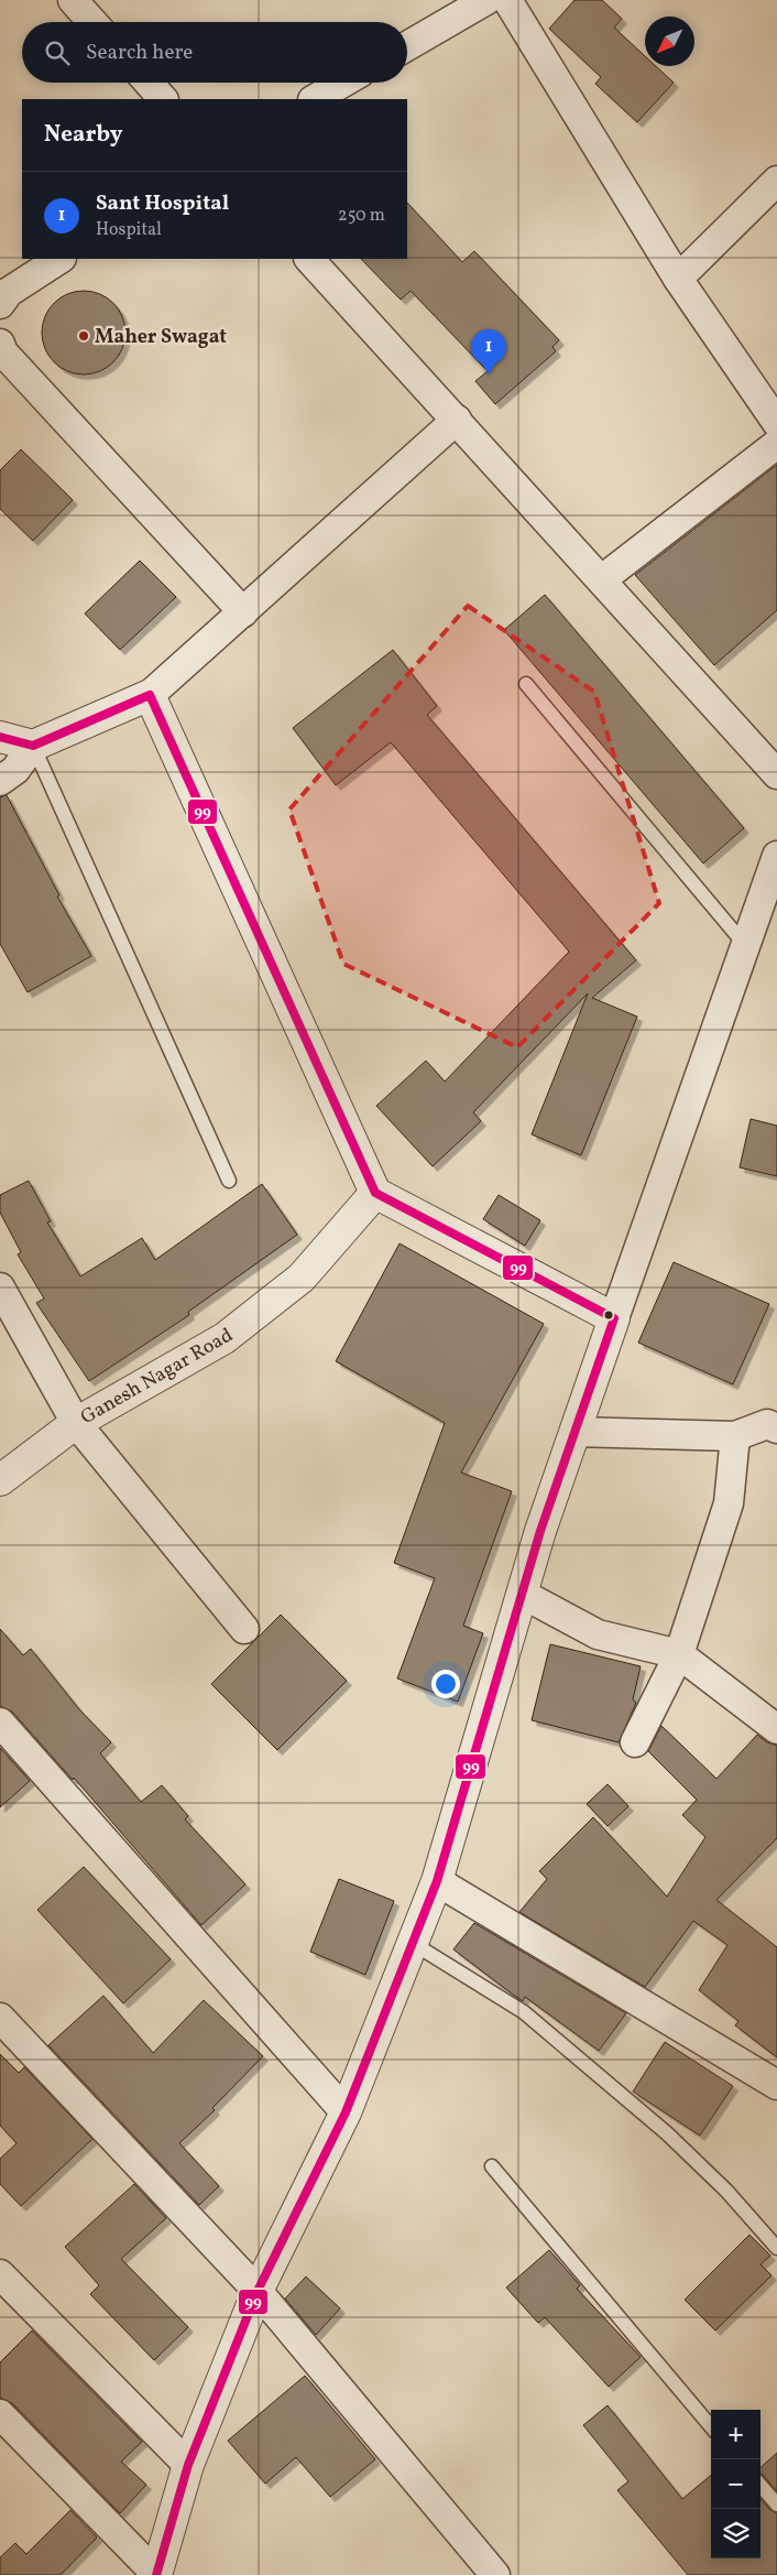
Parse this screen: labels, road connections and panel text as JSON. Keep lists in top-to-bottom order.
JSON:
{
  "streets": {
    "street": ["Ganesh Nagar Road"]
  },
  "places": ["Maher Swagat"],
  "lines": ["transit line 99"],
  "north": "bottom left",
  "page": {
    "search": "Search here",
    "heading": "Nearby",
    "list": [
      {
        "mark": "1",
        "name": "Sant Hospital",
        "note": "Hospital",
        "value": "250 m"
      }
    ],
    "pins": "1",
    "map_buttons": ["+", "−"]
  }
}
